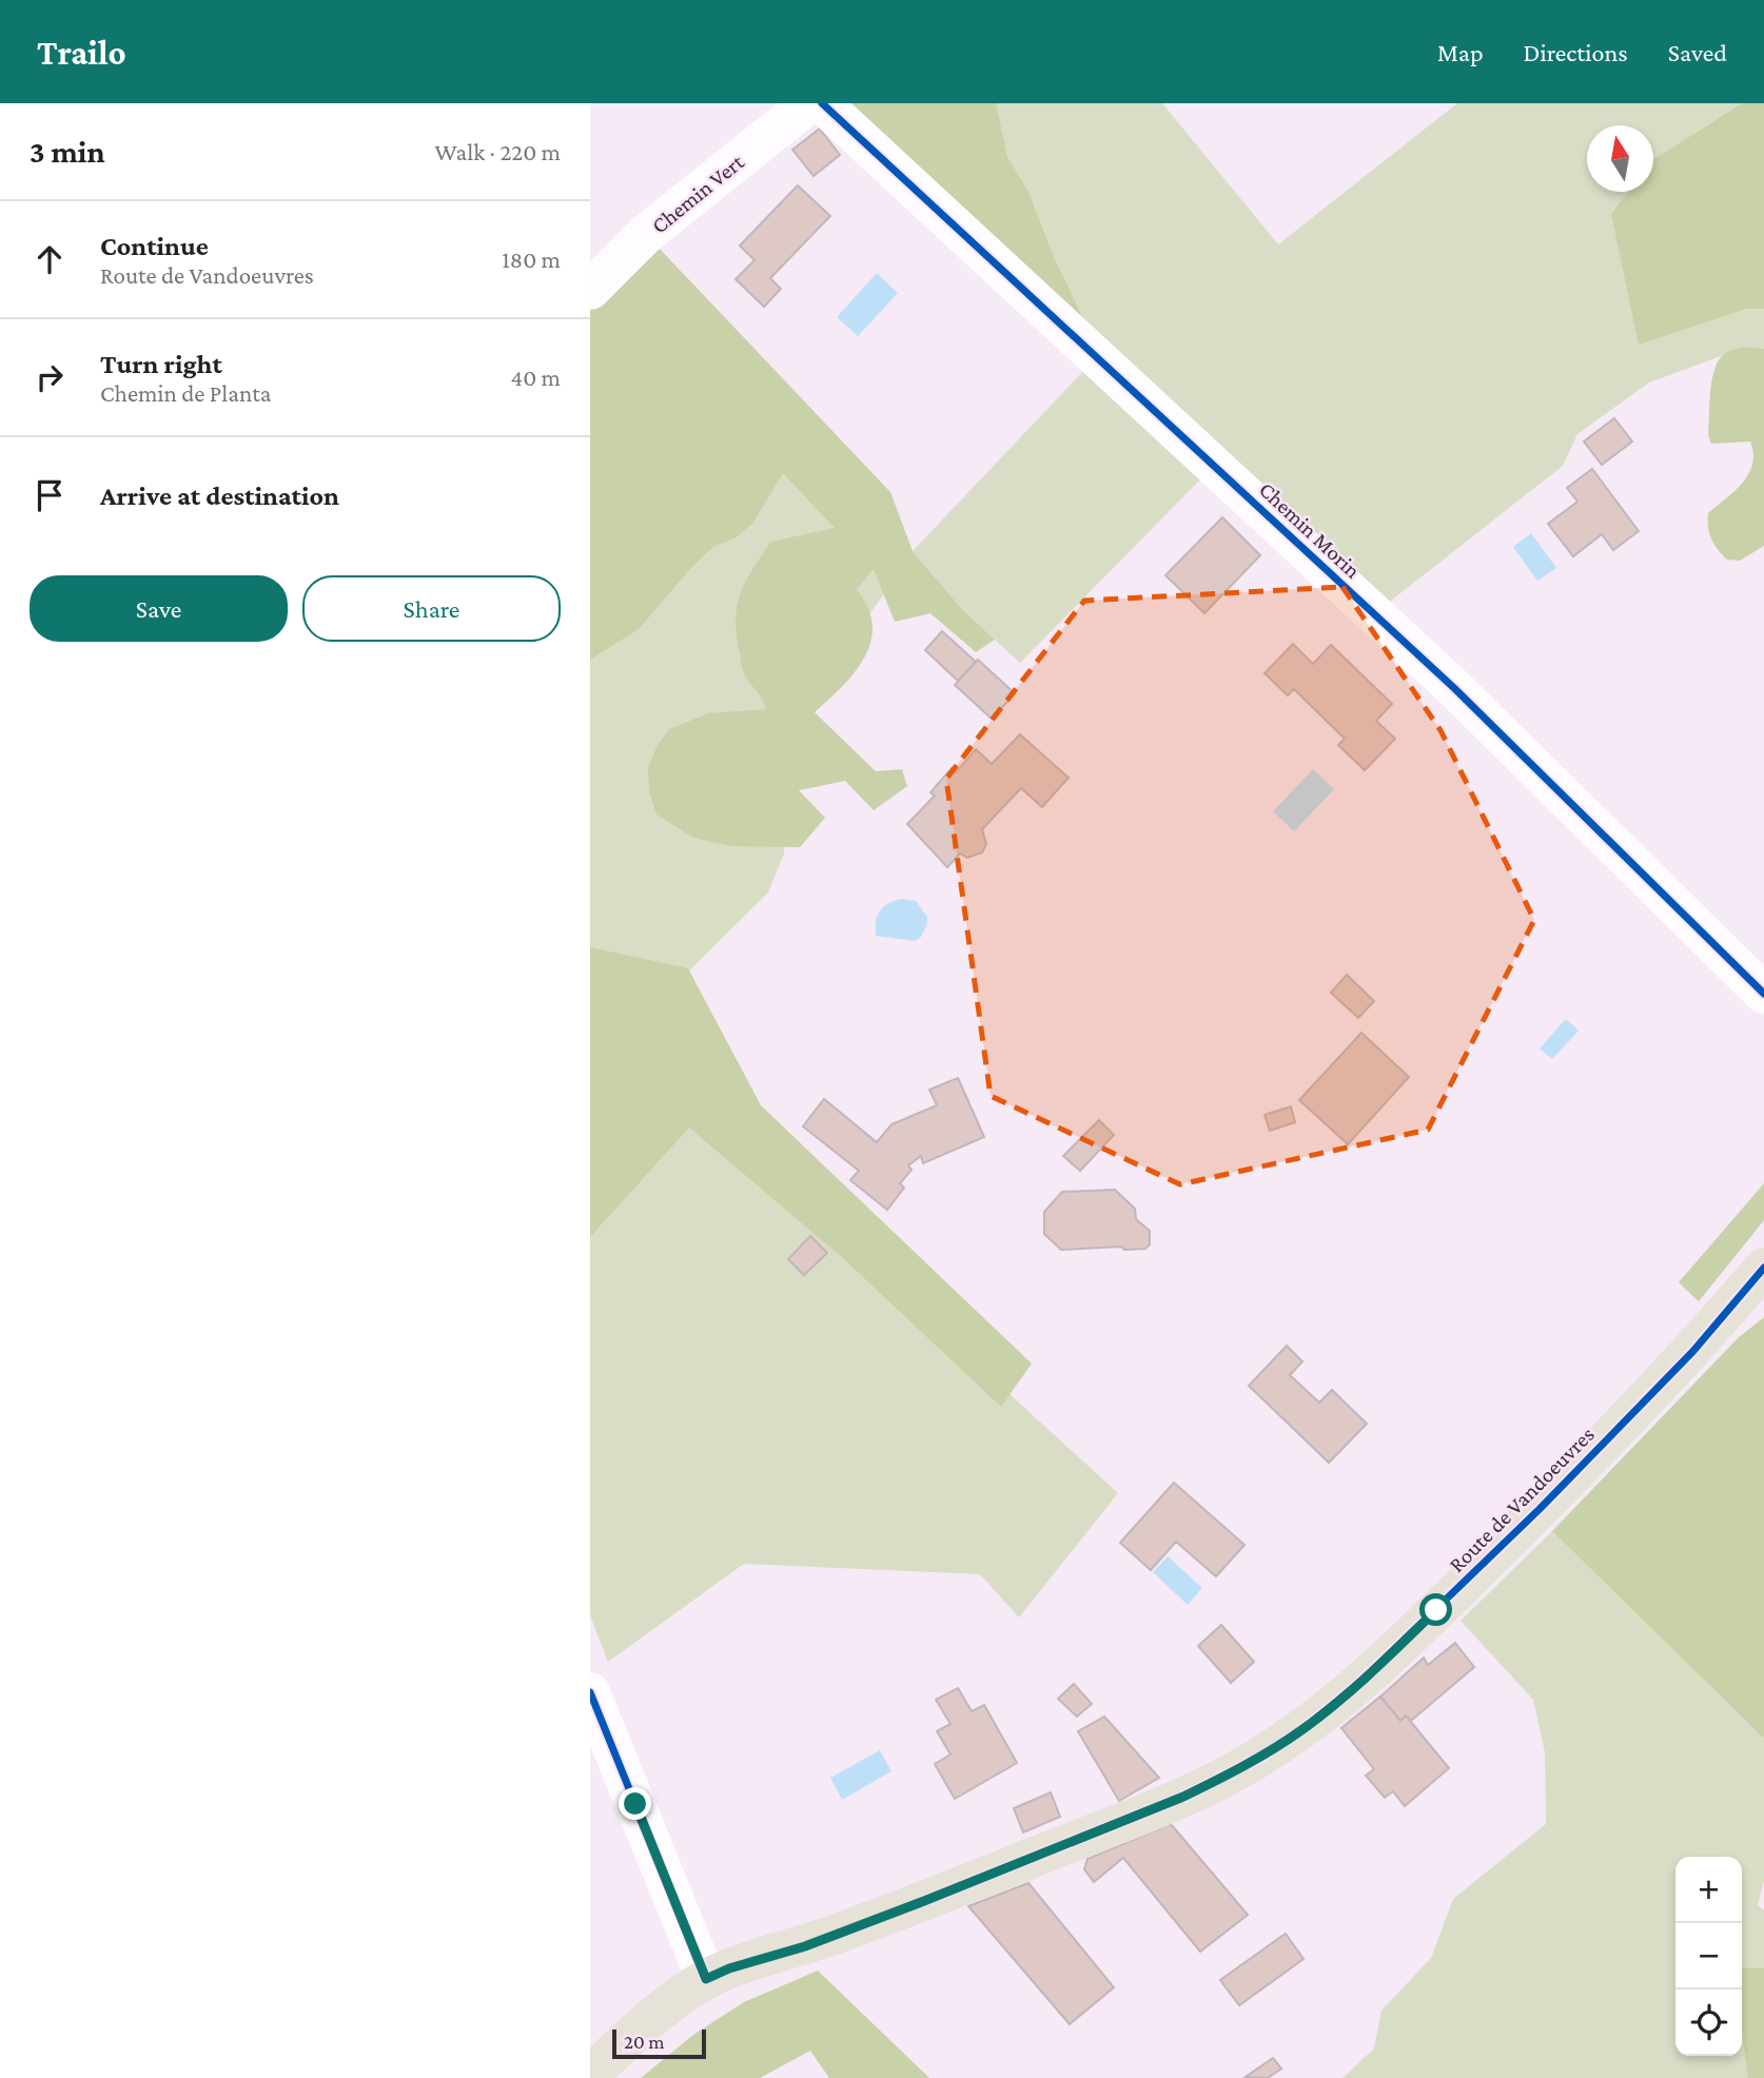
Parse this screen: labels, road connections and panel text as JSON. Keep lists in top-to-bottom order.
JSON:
{
  "streets": {
    "main road": ["Route de Vandoeuvres"],
    "street": ["Chemin Vert", "Chemin Morin"]
  },
  "scale_bar": "20 m",
  "north": "top",
  "page": {
    "header": "Trailo",
    "nav": ["Map", "Directions", "Saved"],
    "heading": ["3 min", "Walk · 220 m"],
    "list": [
      ["Continue", "Route de Vandoeuvres", "180 m"],
      ["Turn right", "Chemin de Planta", "40 m"],
      "Arrive at destination"
    ],
    "buttons": ["Save", "Share"],
    "map_buttons": ["+", "−"],
    "scale": "20 m"
  }
}
